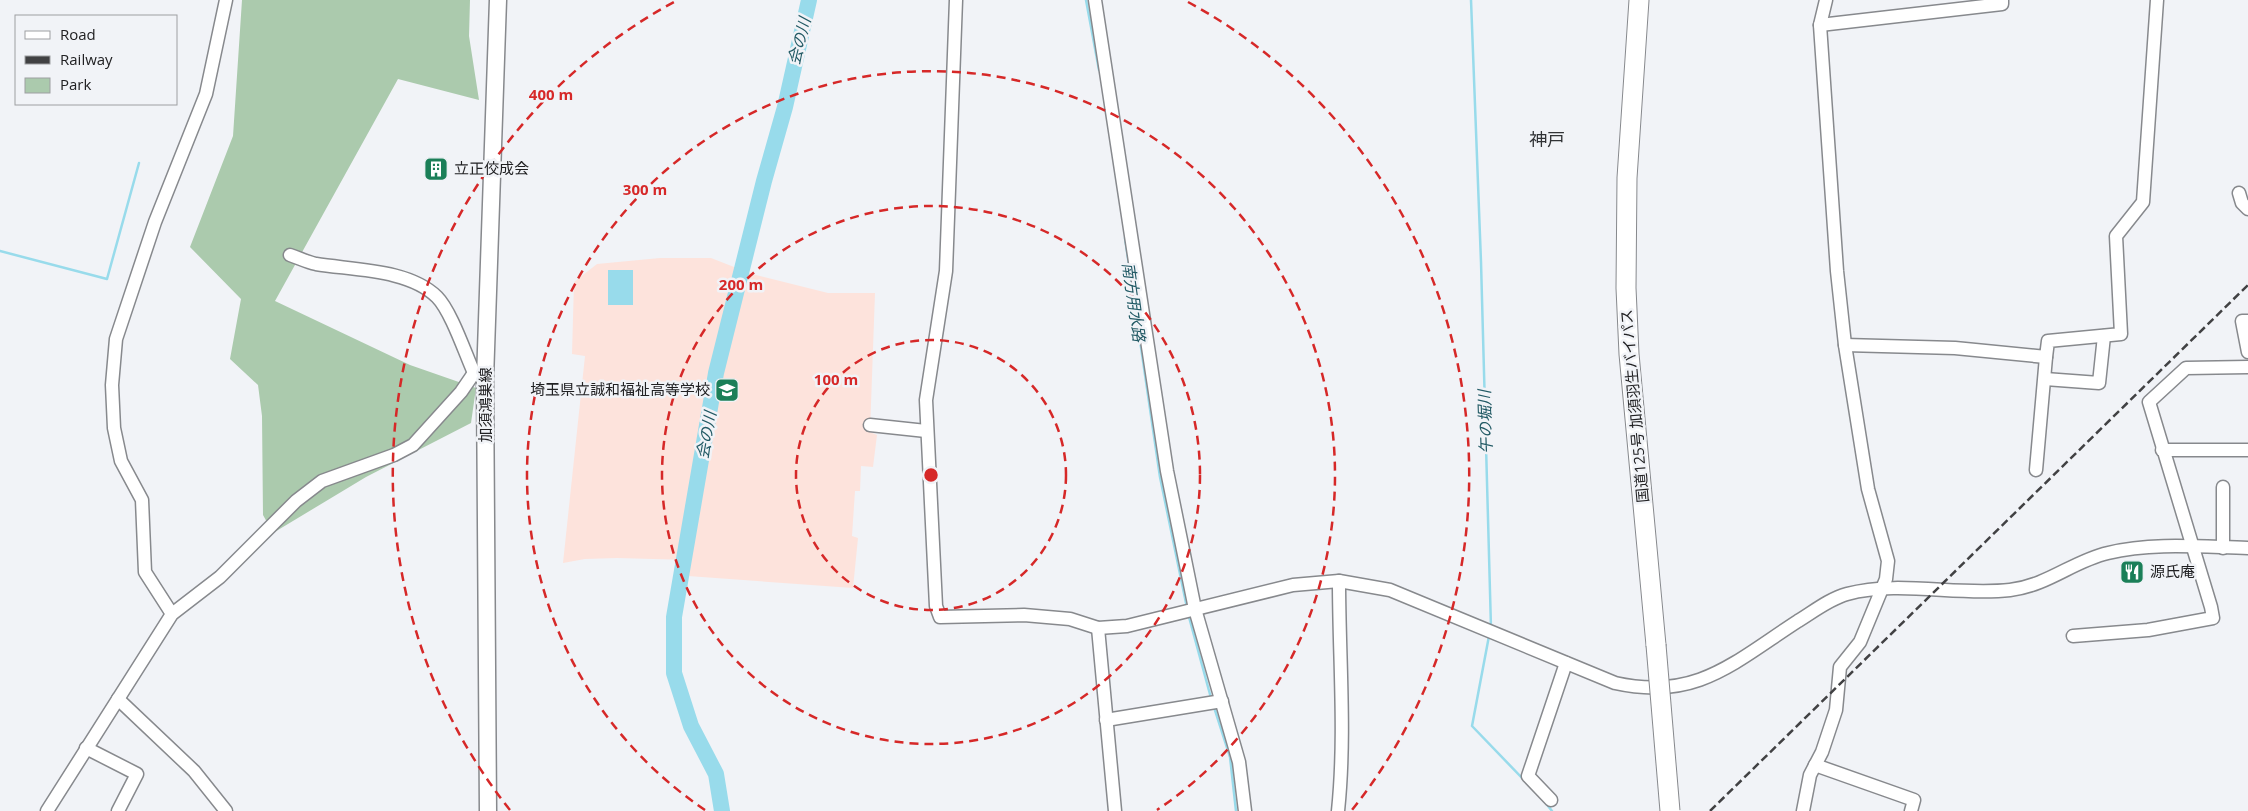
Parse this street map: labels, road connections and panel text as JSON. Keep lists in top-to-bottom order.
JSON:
{
  "streets": {
    "highway": ["国道125号 加須羽生バイパス"],
    "main road": ["加須鴻巣線"]
  },
  "districts": ["神戸"],
  "water": ["会の川", "南方用水路", "午の堀川"],
  "places": {
    "building": ["立正佼成会"],
    "school or university": ["埼玉県立誠和福祉高等学校"],
    "restaurant": ["源氏庵"]
  },
  "legend": ["Road", "Railway", "Park"],
  "rings": [
    "400 m",
    "300 m",
    "200 m",
    "100 m"
  ]
}
